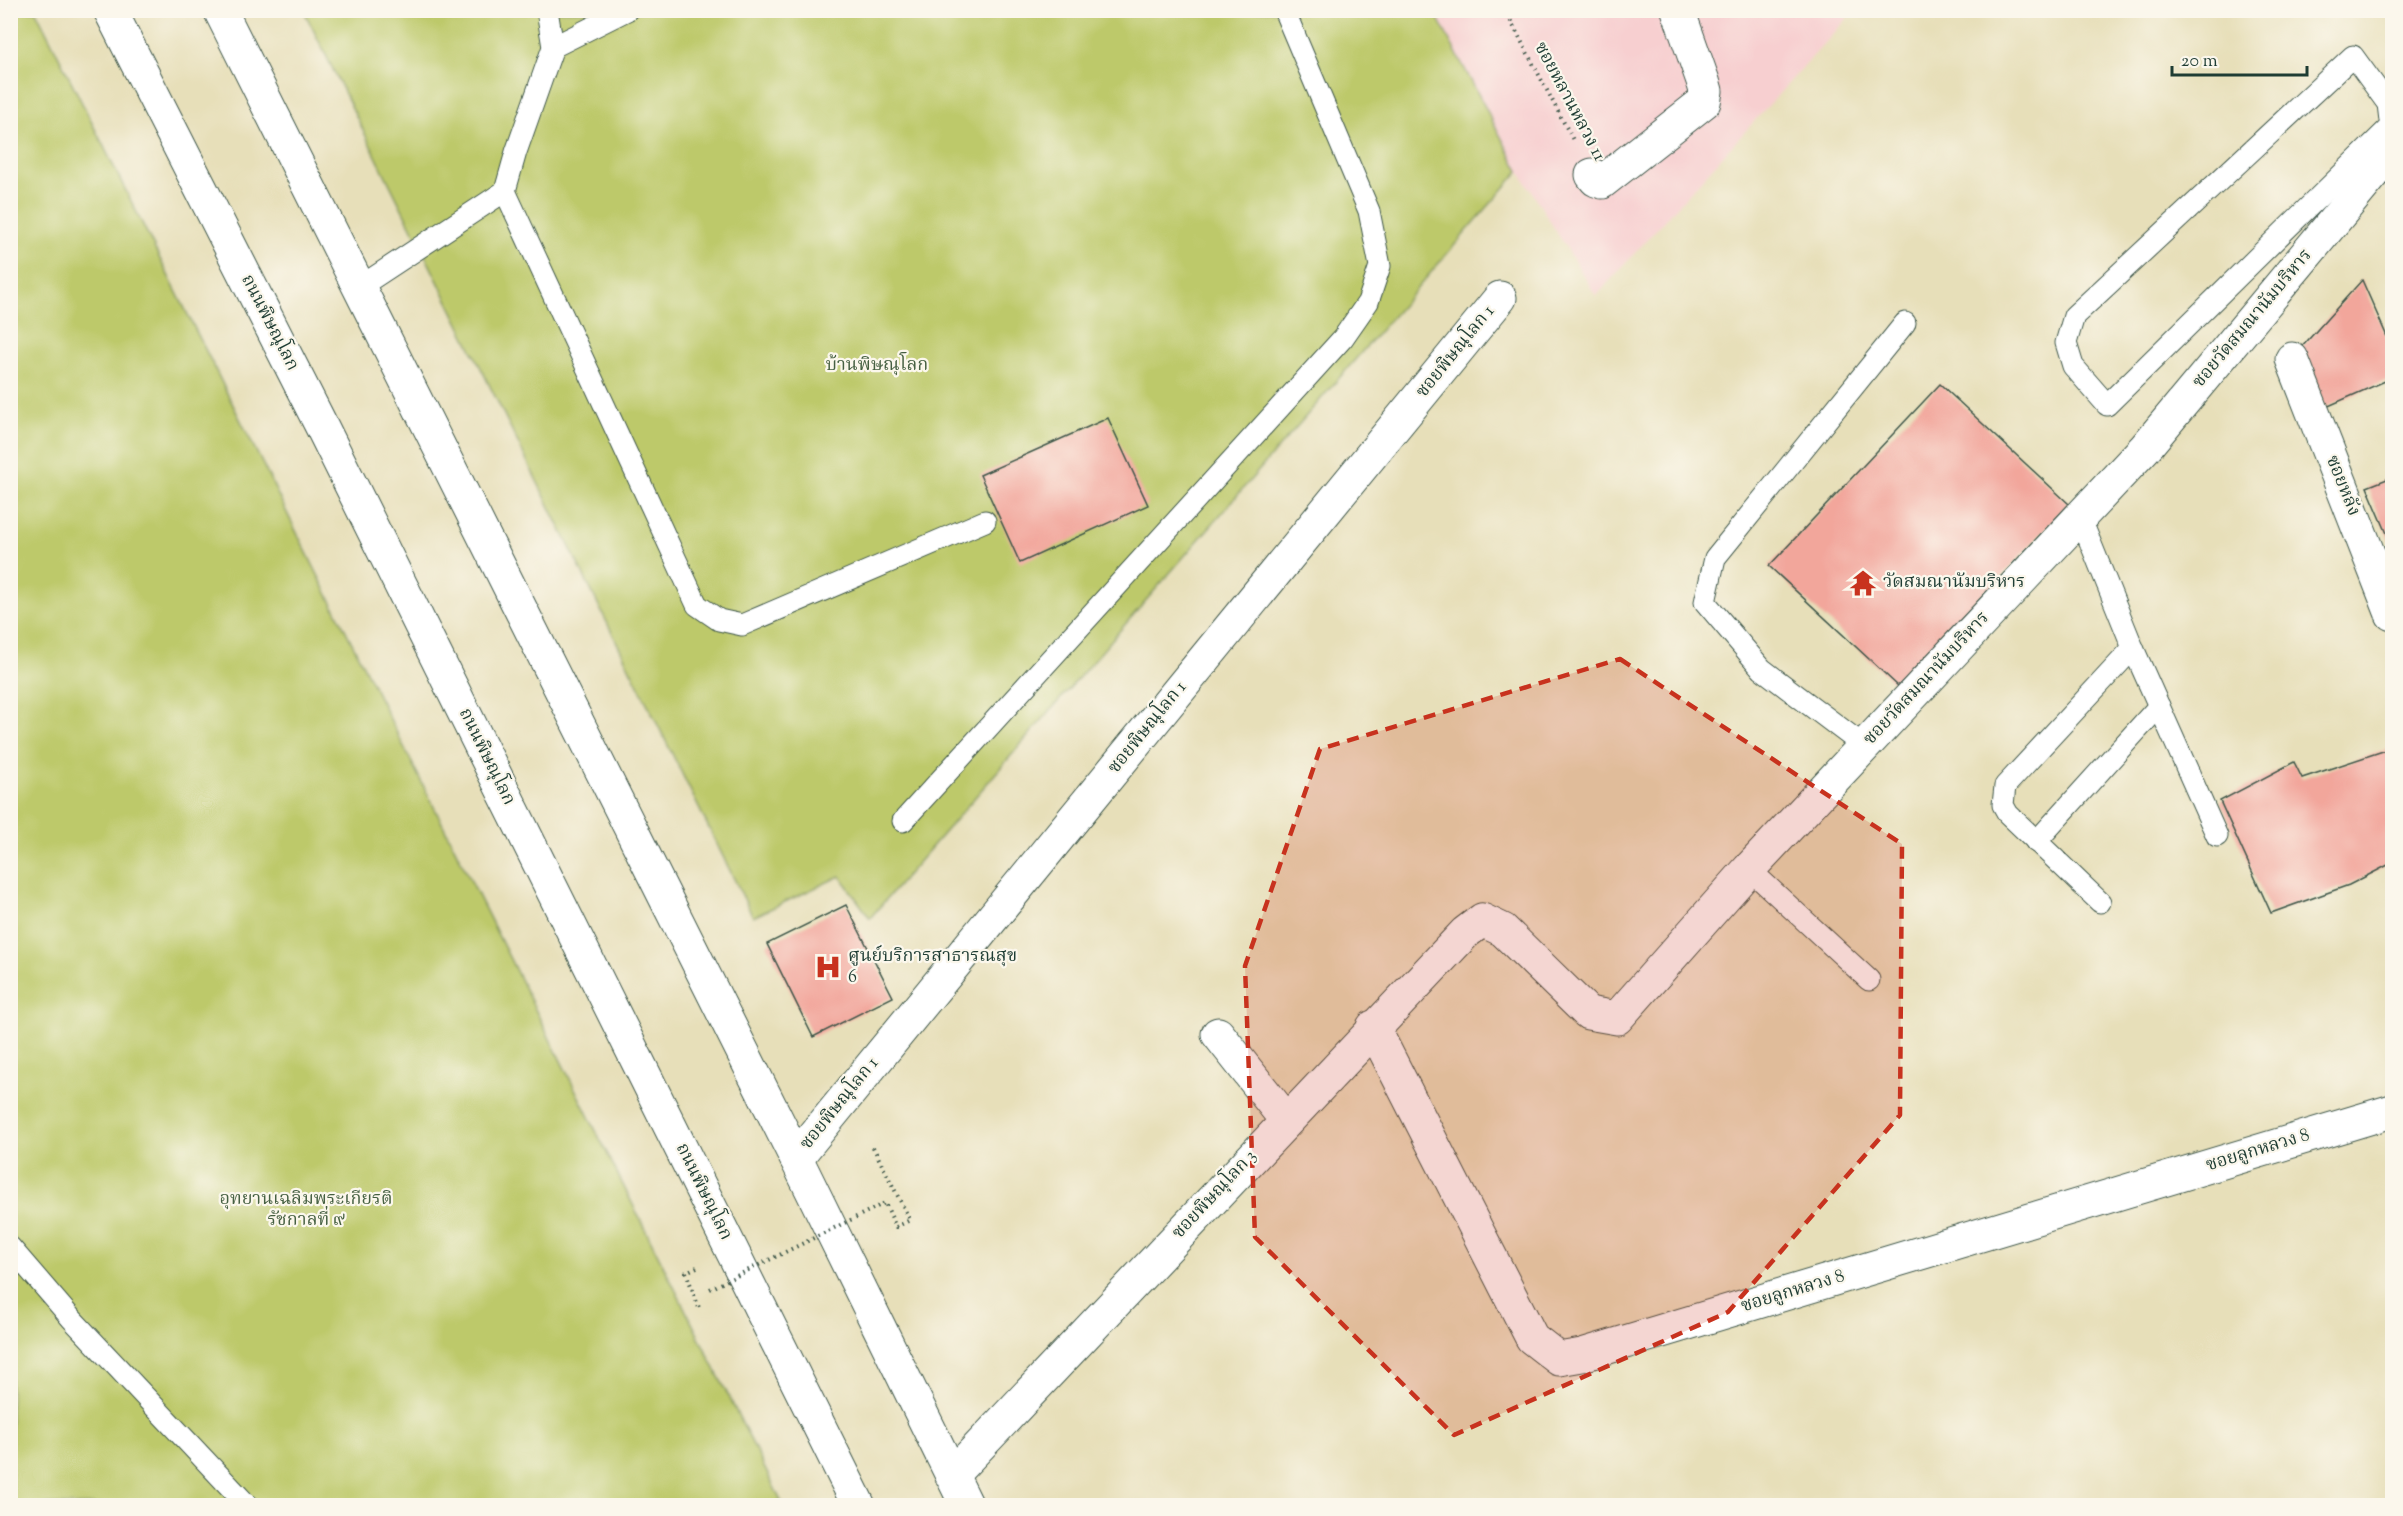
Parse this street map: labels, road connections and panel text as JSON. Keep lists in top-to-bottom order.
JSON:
{
  "streets": {
    "street": [
      "ซอยวัดสมณานัมบริหาร",
      "ถนนพิษณุโลก",
      "ซอยพิษณุโลก 1",
      "ซอยหลัง",
      "ซอยลูกหลวง 8",
      "ซอยพิษณุโลก 3"
    ],
    "path": ["ซอยหลานหลวง 11"]
  },
  "crossings": [
    ["ซอยวัดสมณานัมบริหาร", "ซอยพิษณุโลก 3"],
    ["ซอยลูกหลวง 8", "ซอยพิษณุโลก 3"]
  ],
  "parks": ["บ้านพิษณุโลก", "อุทยานเฉลิมพระเกียรติ รัชกาลที่ ๙"],
  "places": {
    "temple": ["วัดสมณานัมบริหาร"],
    "hospital": ["ศูนย์บริการสาธารณสุข 6"]
  },
  "scale_bar": "20 m"
}
